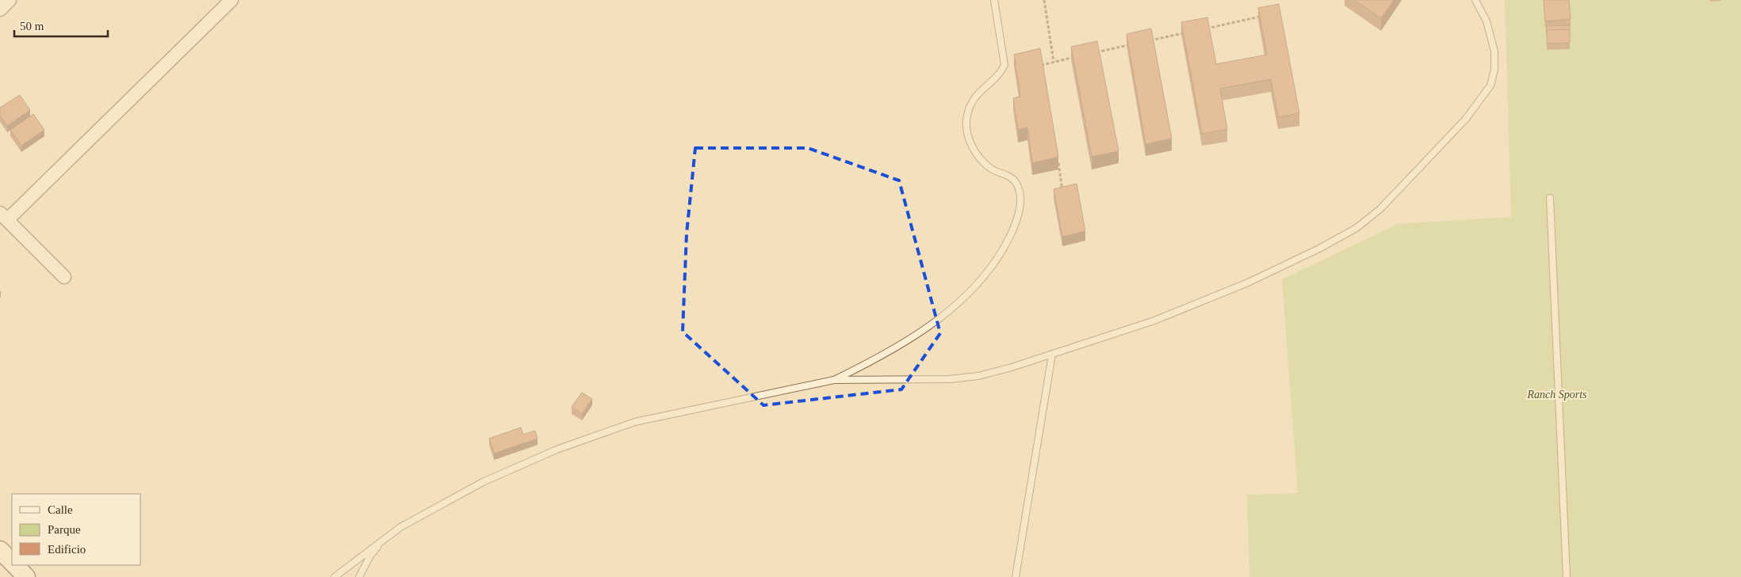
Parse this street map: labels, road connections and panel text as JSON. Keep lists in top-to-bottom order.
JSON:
{
  "parks": ["Ranch Sports"],
  "legend": ["Calle", "Parque", "Edificio"],
  "scale_bar": "50 m"
}
